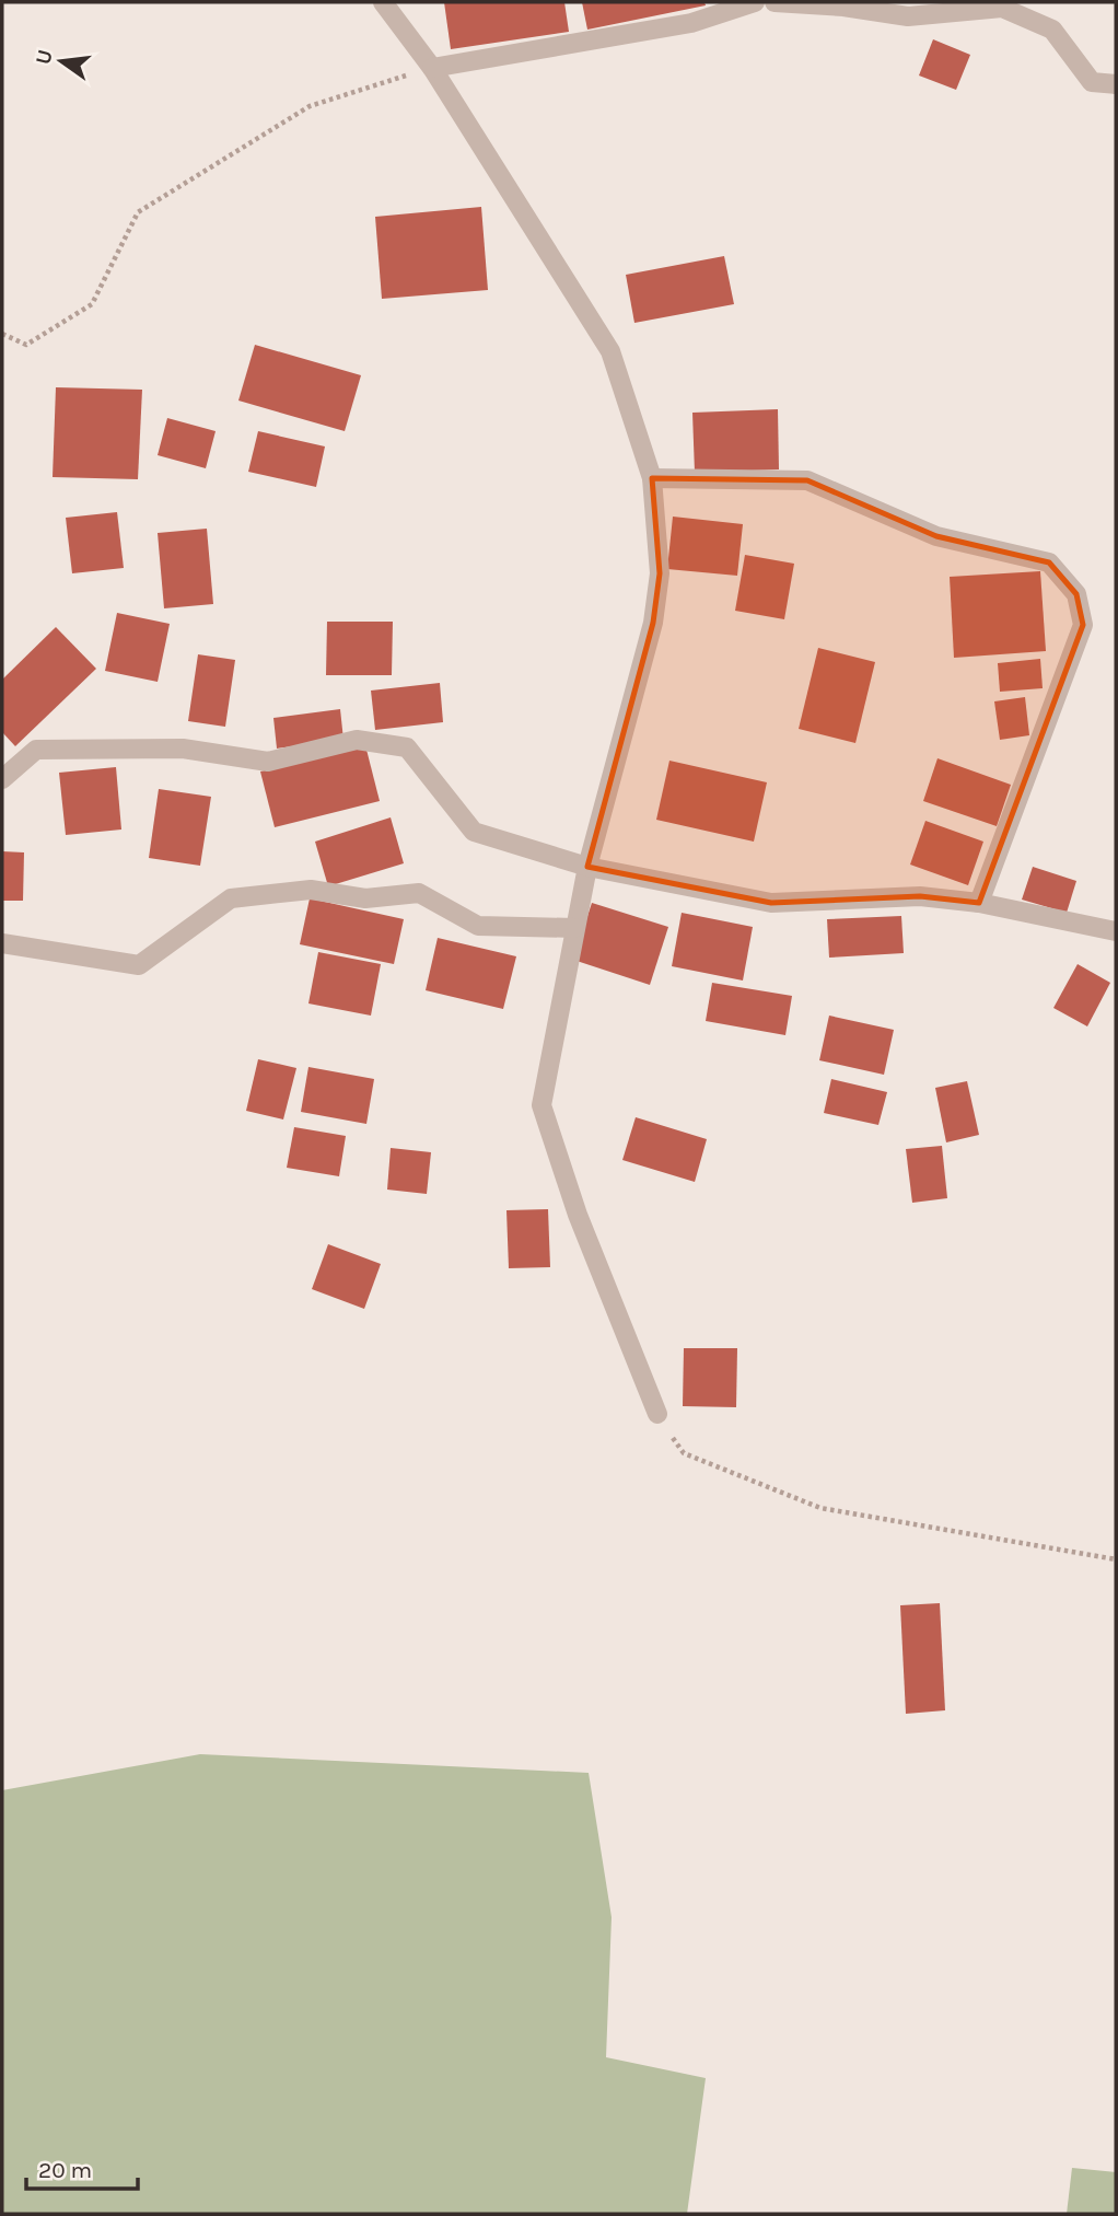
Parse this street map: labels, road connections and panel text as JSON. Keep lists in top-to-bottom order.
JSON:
{
  "scale_bar": "20 m",
  "north": "left"
}
